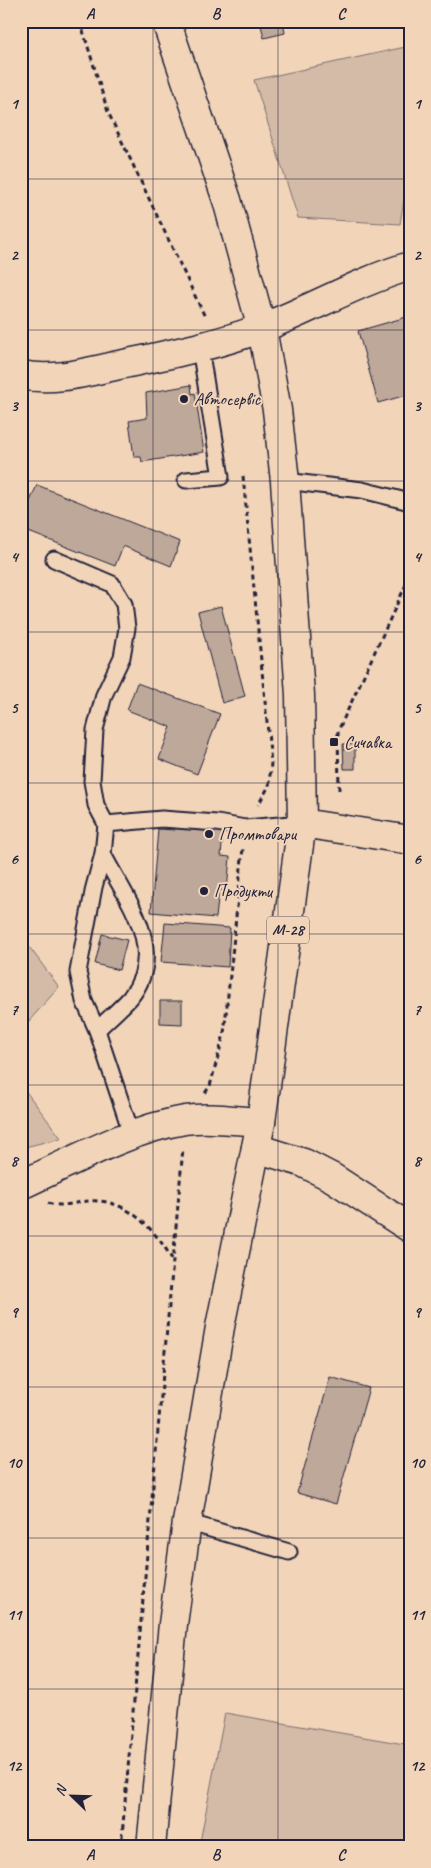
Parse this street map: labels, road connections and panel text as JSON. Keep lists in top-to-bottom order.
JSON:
{
  "streets": {
    "main road": ["М-28"]
  },
  "places": {
    "other": ["Автосервіс", "Промтовари", "Продукти"],
    "transit": ["Сичавка"]
  },
  "north": "top left",
  "grid": {
    "columns": ["A", "B", "C"],
    "rows": [
      "1",
      "2",
      "3",
      "4",
      "5",
      "6",
      "7",
      "8",
      "9",
      "10",
      "11",
      "12"
    ]
  }
}
